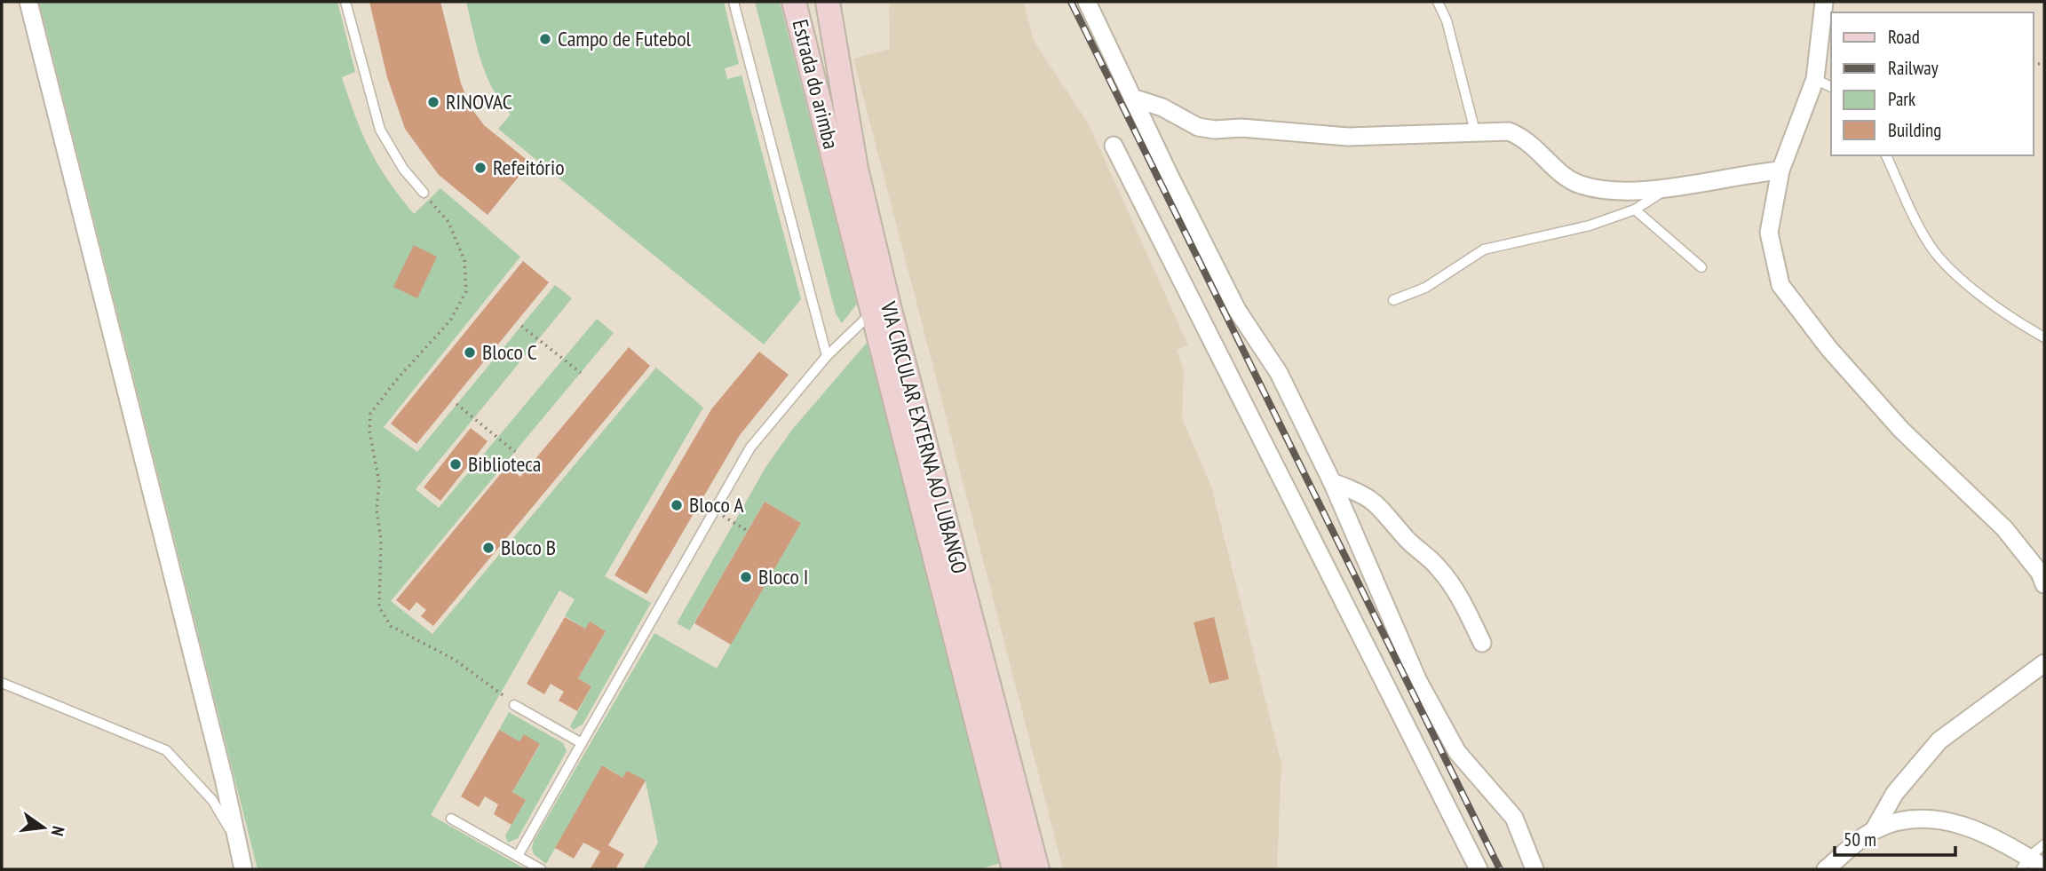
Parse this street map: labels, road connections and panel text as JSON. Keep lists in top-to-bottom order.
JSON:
{
  "streets": {
    "main road": ["Estrada do arimba", "VIA CIRCULAR EXTERNA AO LUBANGO"]
  },
  "crossings": [
    ["Estrada do arimba", "VIA CIRCULAR EXTERNA AO LUBANGO"]
  ],
  "places": [
    "Campo de Futebol",
    "RINOVAC",
    "Refeitório",
    "Bloco C",
    "Biblioteca",
    "Bloco A",
    "Bloco B",
    "Bloco I"
  ],
  "legend": [
    "Road",
    "Railway",
    "Park",
    "Building"
  ],
  "scale_bar": "50 m",
  "north": "right"
}
